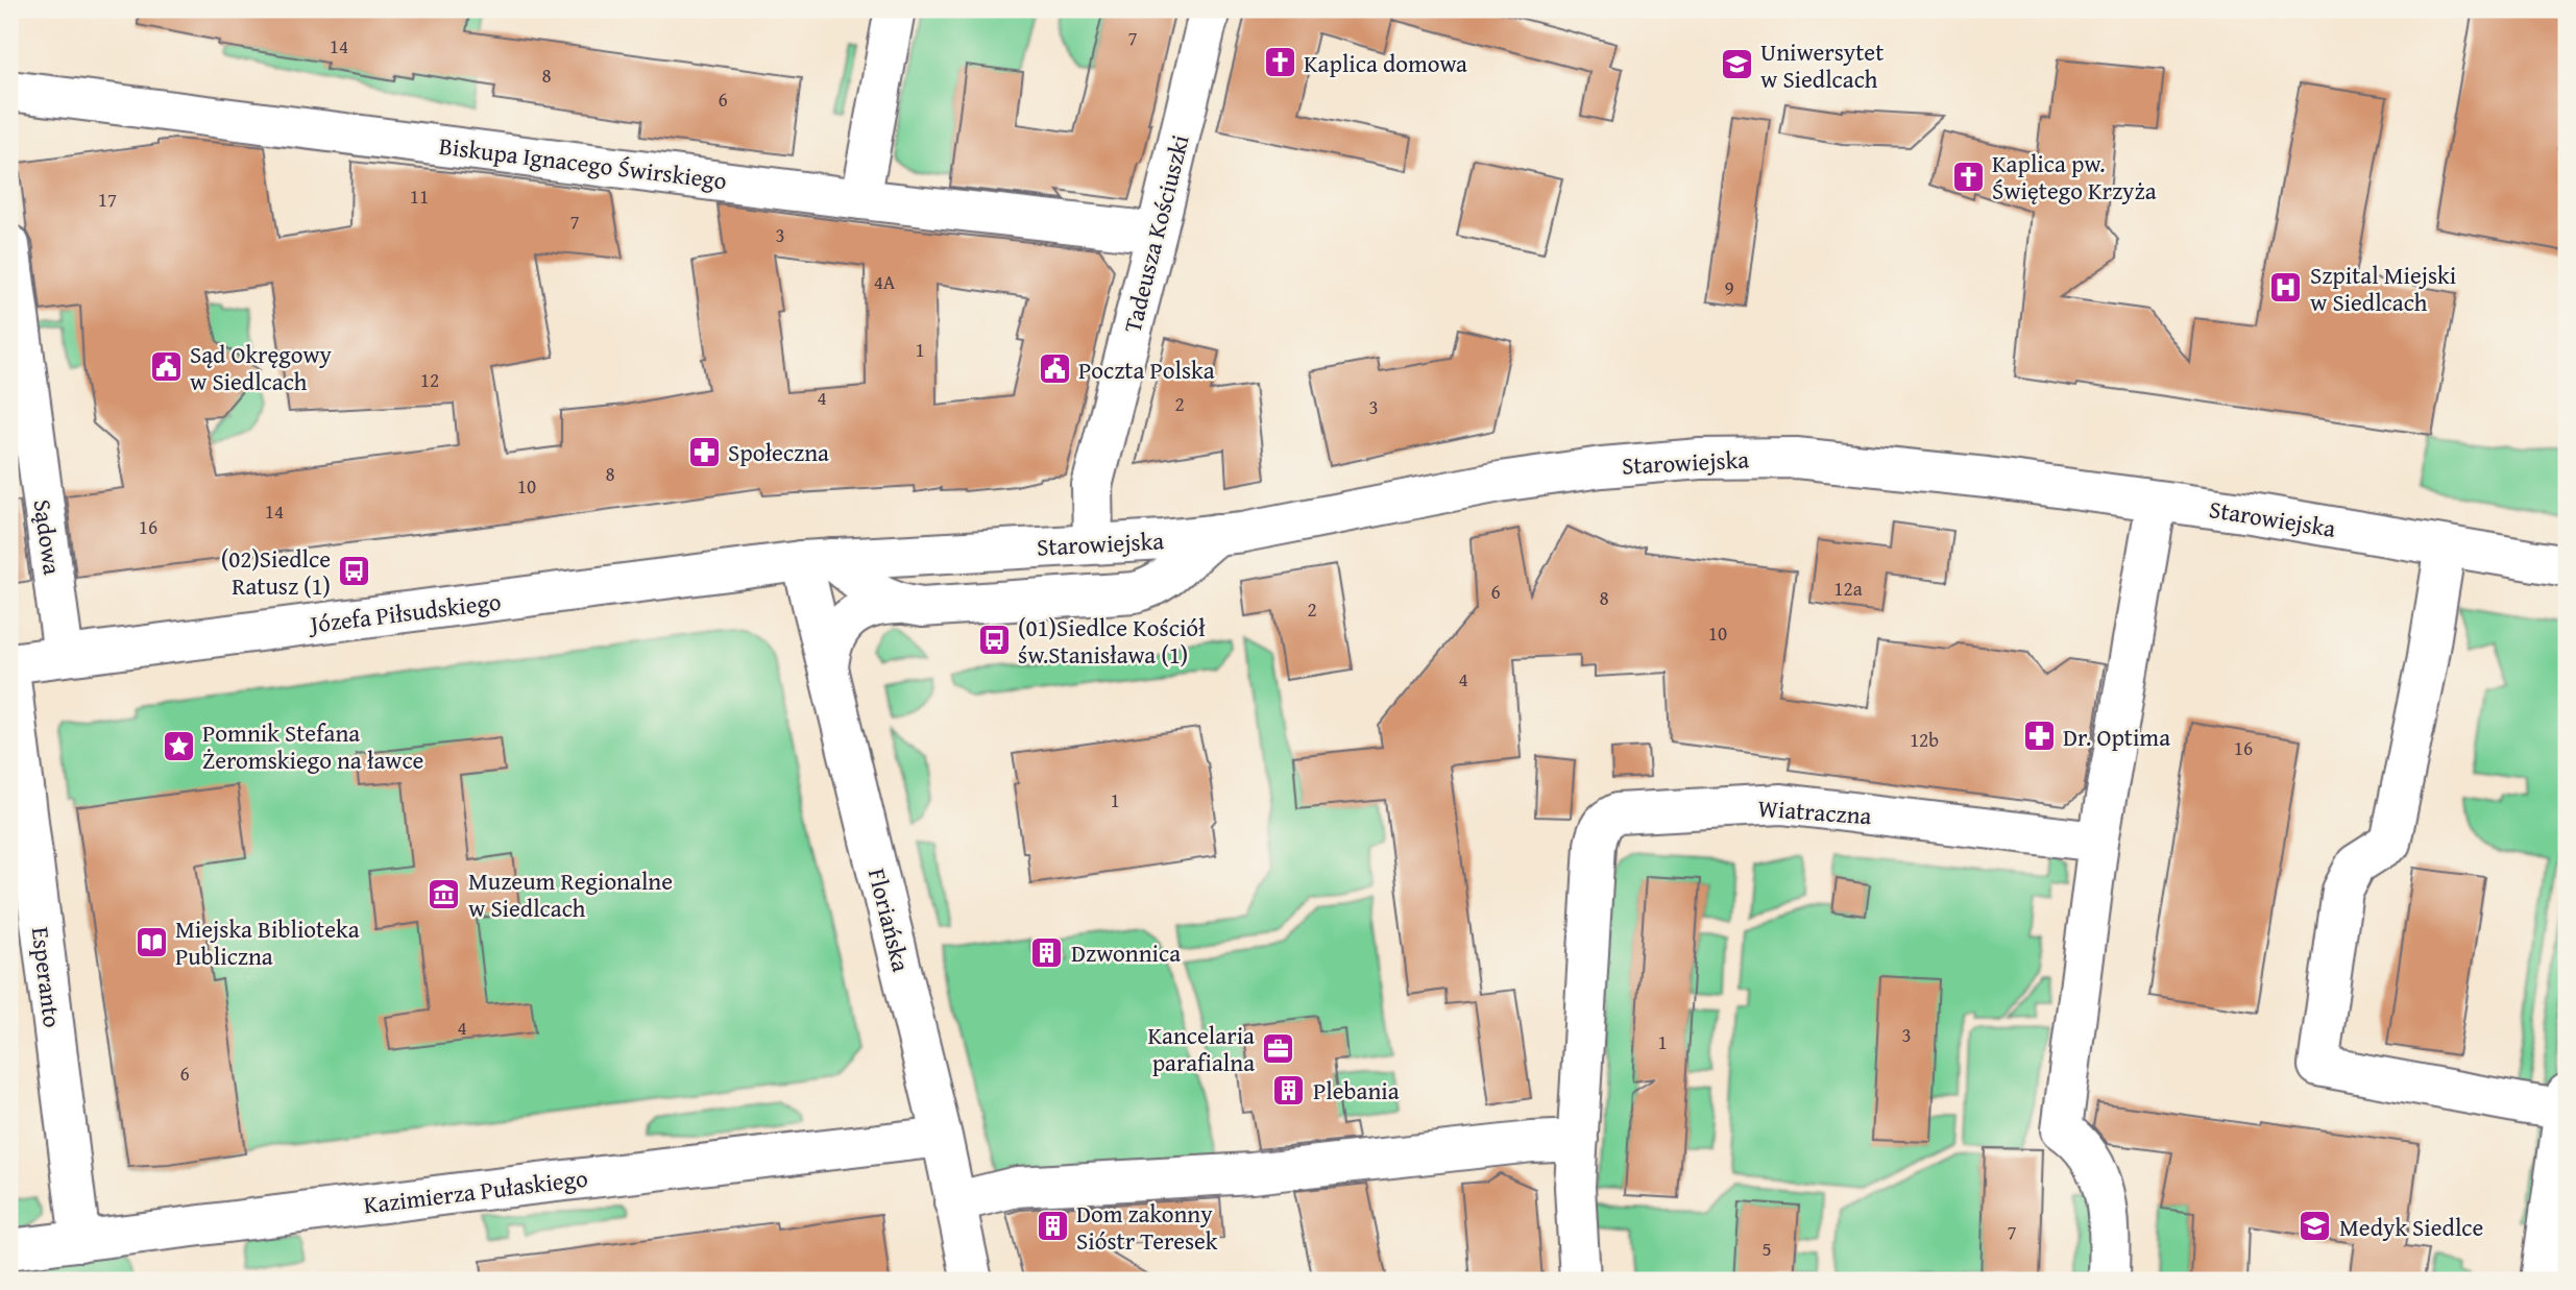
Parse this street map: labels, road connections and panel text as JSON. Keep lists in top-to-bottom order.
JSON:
{
  "streets": {
    "street": [
      "Biskupa Ignacego Świrskiego",
      "Tadeusza Kościuszki",
      "Starowiejska",
      "Sądowa",
      "Józefa Piłsudskiego",
      "Wiatraczna",
      "Floriańska",
      "Esperanto",
      "Kazimierza Pułaskiego"
    ]
  },
  "crossings": [
    ["Biskupa Ignacego Świrskiego", "Tadeusza Kościuszki"],
    ["Tadeusza Kościuszki", "Starowiejska"],
    ["Starowiejska", "Józefa Piłsudskiego"],
    ["Starowiejska", "Floriańska"],
    ["Sądowa", "Józefa Piłsudskiego"],
    ["Józefa Piłsudskiego", "Floriańska"],
    ["Floriańska", "Kazimierza Pułaskiego"],
    ["Esperanto", "Kazimierza Pułaskiego"]
  ],
  "places": {
    "church": ["Kaplica domowa", "Kaplica pw. Świętego Krzyża"],
    "school or university": ["Uniwersytet w Siedlcach", "Medyk Siedlce"],
    "hospital": ["Szpital Miejski w Siedlcach"],
    "public building": ["Sąd Okręgowy w Siedlcach", "Poczta Polska"],
    "pharmacy": ["Społeczna", "Dr. Optima"],
    "bus stop": ["(02)Siedlce Ratusz (1)", "(01)Siedlce Kościół św.Stanisława (1)"],
    "place": ["Pomnik Stefana Żeromskiego na ławce"],
    "museum": ["Muzeum Regionalne w Siedlcach"],
    "library": ["Miejska Biblioteka Publiczna"],
    "building": ["Dzwonnica", "Plebania", "Dom zakonny Sióstr Teresek"],
    "office": ["Kancelaria parafialna"]
  },
  "house_numbers": [
    "7",
    "14",
    "8",
    "6",
    "11",
    "17",
    "7",
    "3",
    "4A",
    "9",
    "1",
    "12",
    "4",
    "2",
    "3",
    "8",
    "10",
    "14",
    "16",
    "12a",
    "6",
    "8",
    "2",
    "10",
    "4",
    "12b",
    "16",
    "1",
    "4",
    "3",
    "1",
    "6",
    "7",
    "5"
  ]
}
